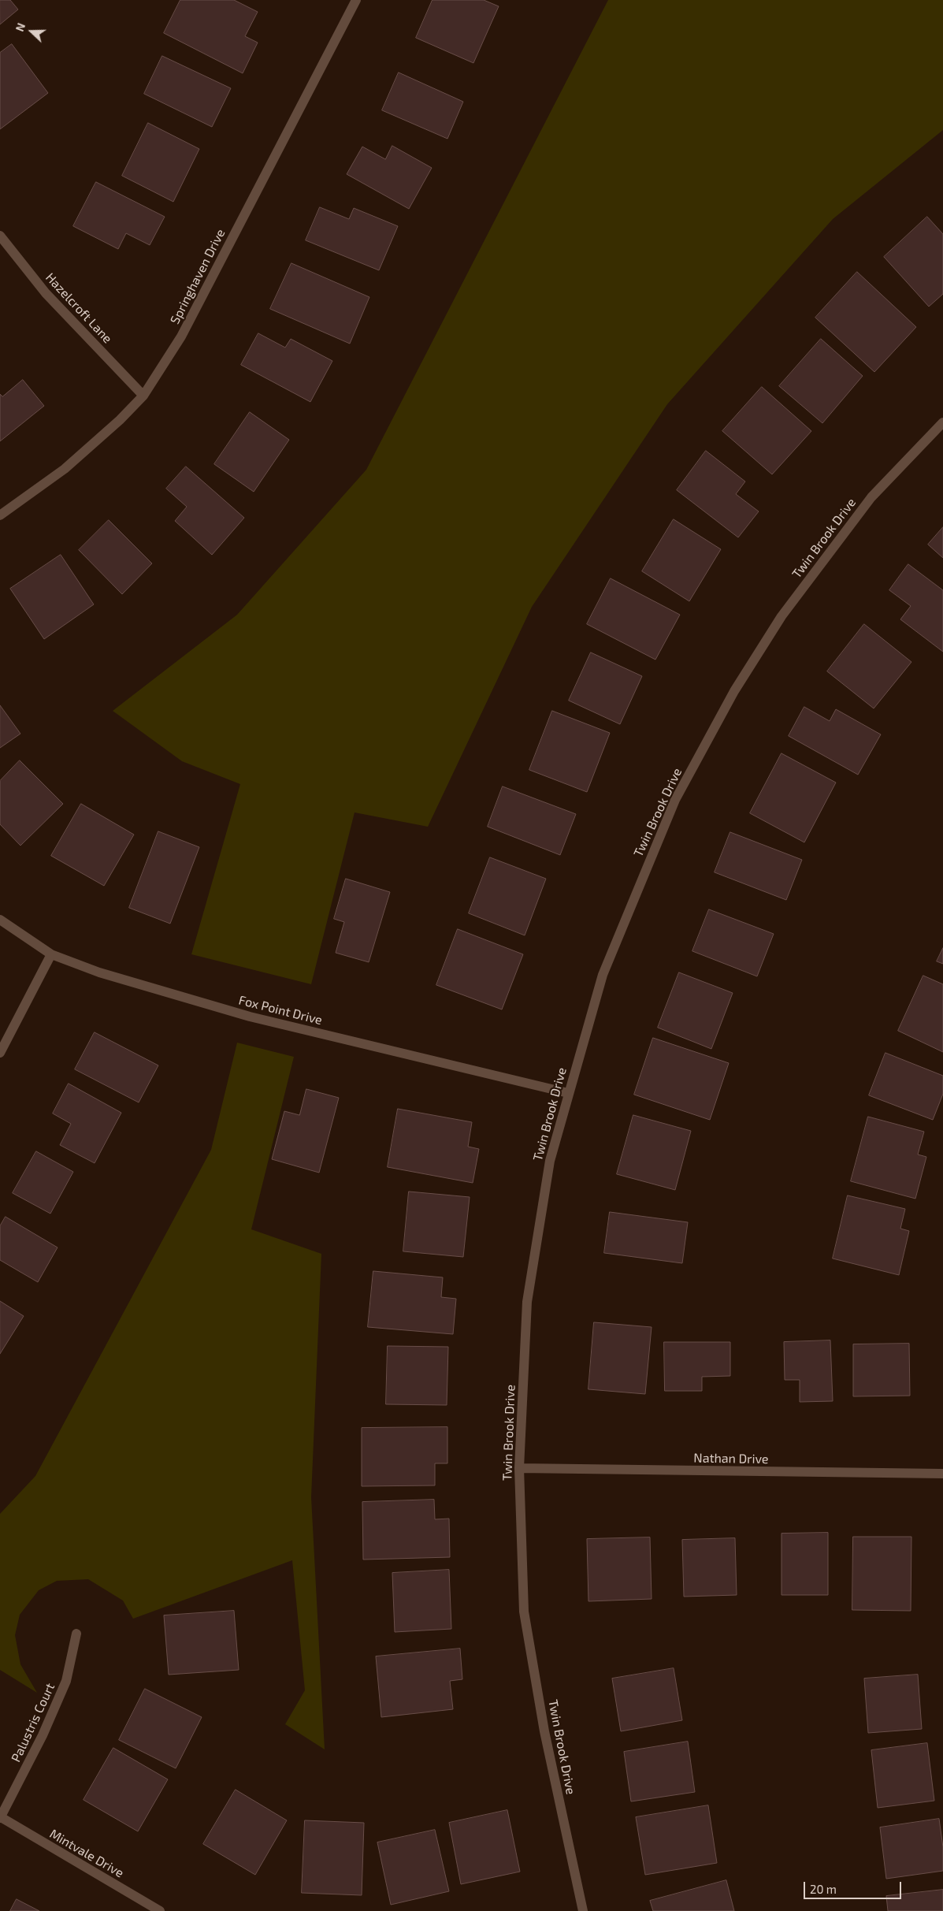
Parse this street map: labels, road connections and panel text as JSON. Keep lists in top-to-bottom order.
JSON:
{
  "streets": {
    "street": [
      "Springhaven Drive",
      "Hazelcroft Lane",
      "Twin Brook Drive",
      "Fox Point Drive",
      "Nathan Drive",
      "Palustris Court",
      "Mintvale Drive"
    ]
  },
  "crossings": [
    ["Springhaven Drive", "Hazelcroft Lane"],
    ["Twin Brook Drive", "Fox Point Drive"],
    ["Twin Brook Drive", "Nathan Drive"],
    ["Palustris Court", "Mintvale Drive"]
  ],
  "scale_bar": "20 m",
  "north": "left"
}
